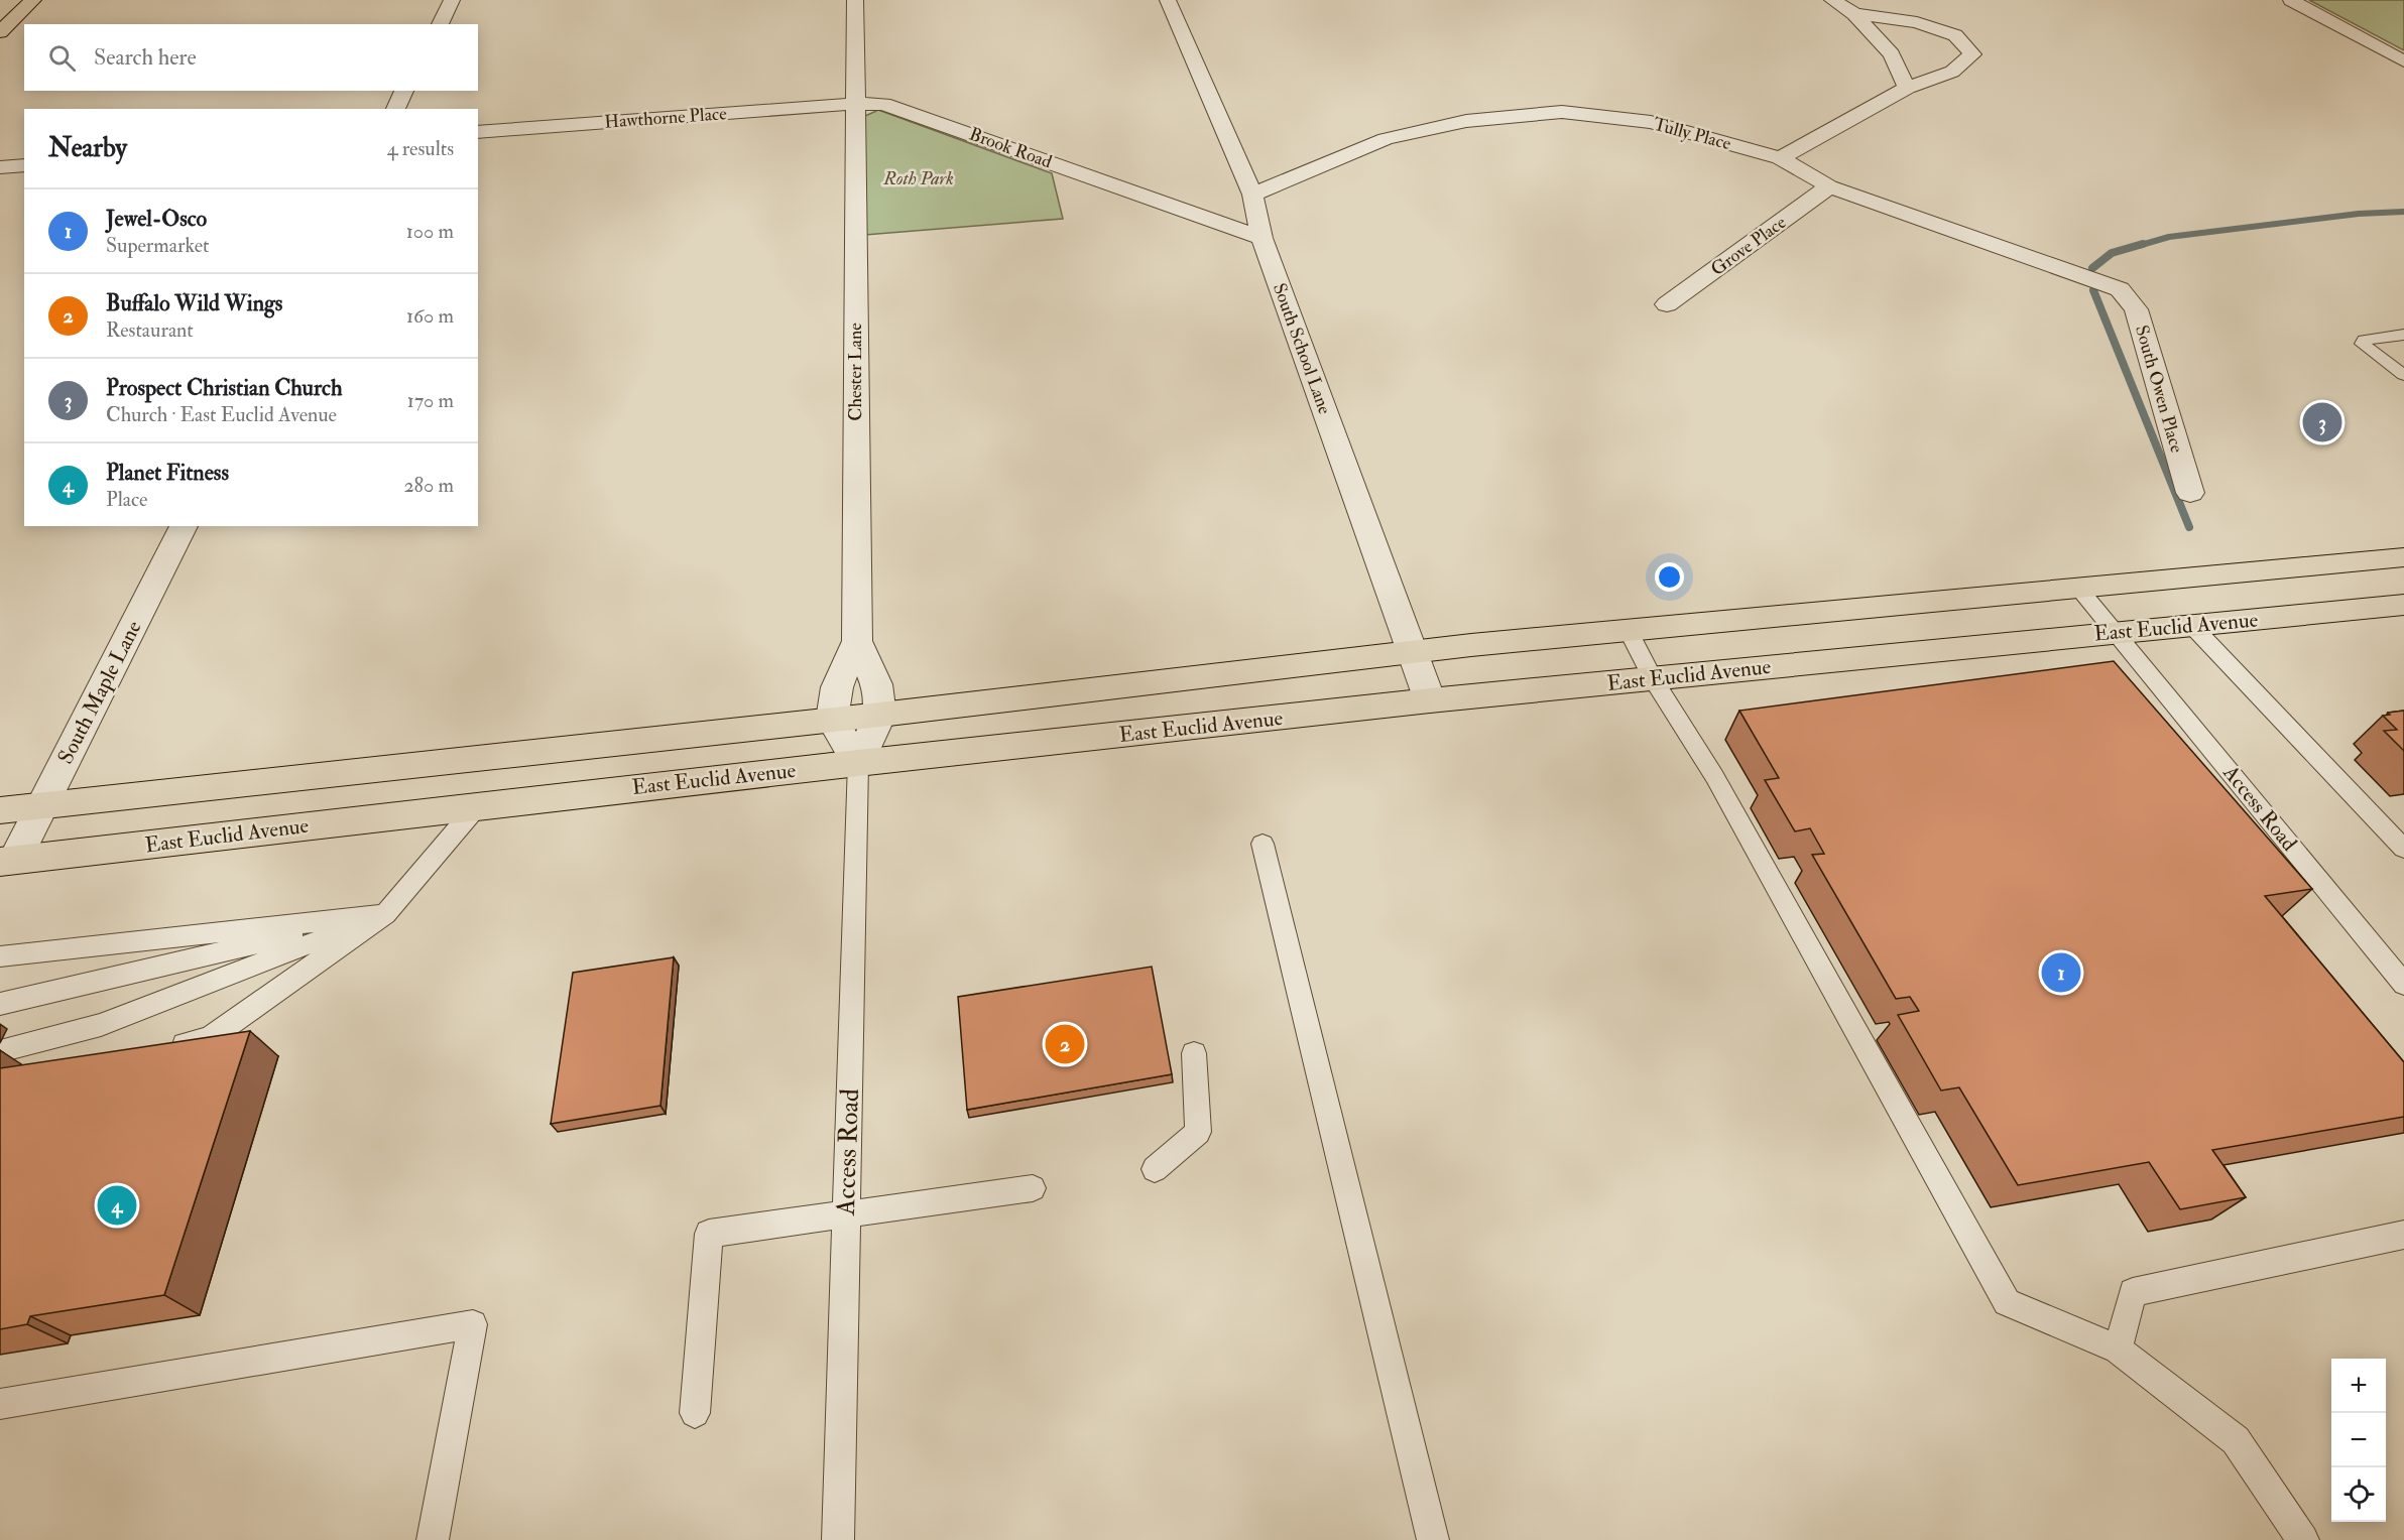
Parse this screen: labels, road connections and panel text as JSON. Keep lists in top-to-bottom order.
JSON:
{
  "streets": {
    "main road": ["East Euclid Avenue"],
    "street": [
      "Hawthorne Place",
      "Tully Place",
      "Brook Road",
      "Grove Place",
      "South School Lane",
      "Chester Lane",
      "South Owen Place",
      "South Maple Lane"
    ],
    "lane": ["Access Road"]
  },
  "crossings": [
    ["Hawthorne Place", "Brook Road"],
    ["Hawthorne Place", "Chester Lane"],
    ["Tully Place", "Grove Place"],
    ["Tully Place", "South School Lane"],
    ["Tully Place", "South Owen Place"],
    ["Brook Road", "South School Lane"],
    ["Brook Road", "Chester Lane"],
    ["South School Lane", "East Euclid Avenue"],
    ["East Euclid Avenue", "South Maple Lane"],
    ["East Euclid Avenue", "Access Road"]
  ],
  "parks": ["Roth Park"],
  "page": {
    "search": "Search here",
    "heading": ["Nearby", "4 results"],
    "list": [
      {
        "mark": "1",
        "name": "Jewel-Osco",
        "note": "Supermarket",
        "value": "100 m"
      },
      {
        "mark": "2",
        "name": "Buffalo Wild Wings",
        "note": "Restaurant",
        "value": "160 m"
      },
      {
        "mark": "3",
        "name": "Prospect Christian Church",
        "note": "Church · East Euclid Avenue",
        "value": "170 m"
      },
      {
        "mark": "4",
        "name": "Planet Fitness",
        "note": "Place",
        "value": "280 m"
      }
    ],
    "pins": [
      "3",
      "1",
      "2",
      "4"
    ],
    "map_buttons": ["+", "−"]
  }
}
